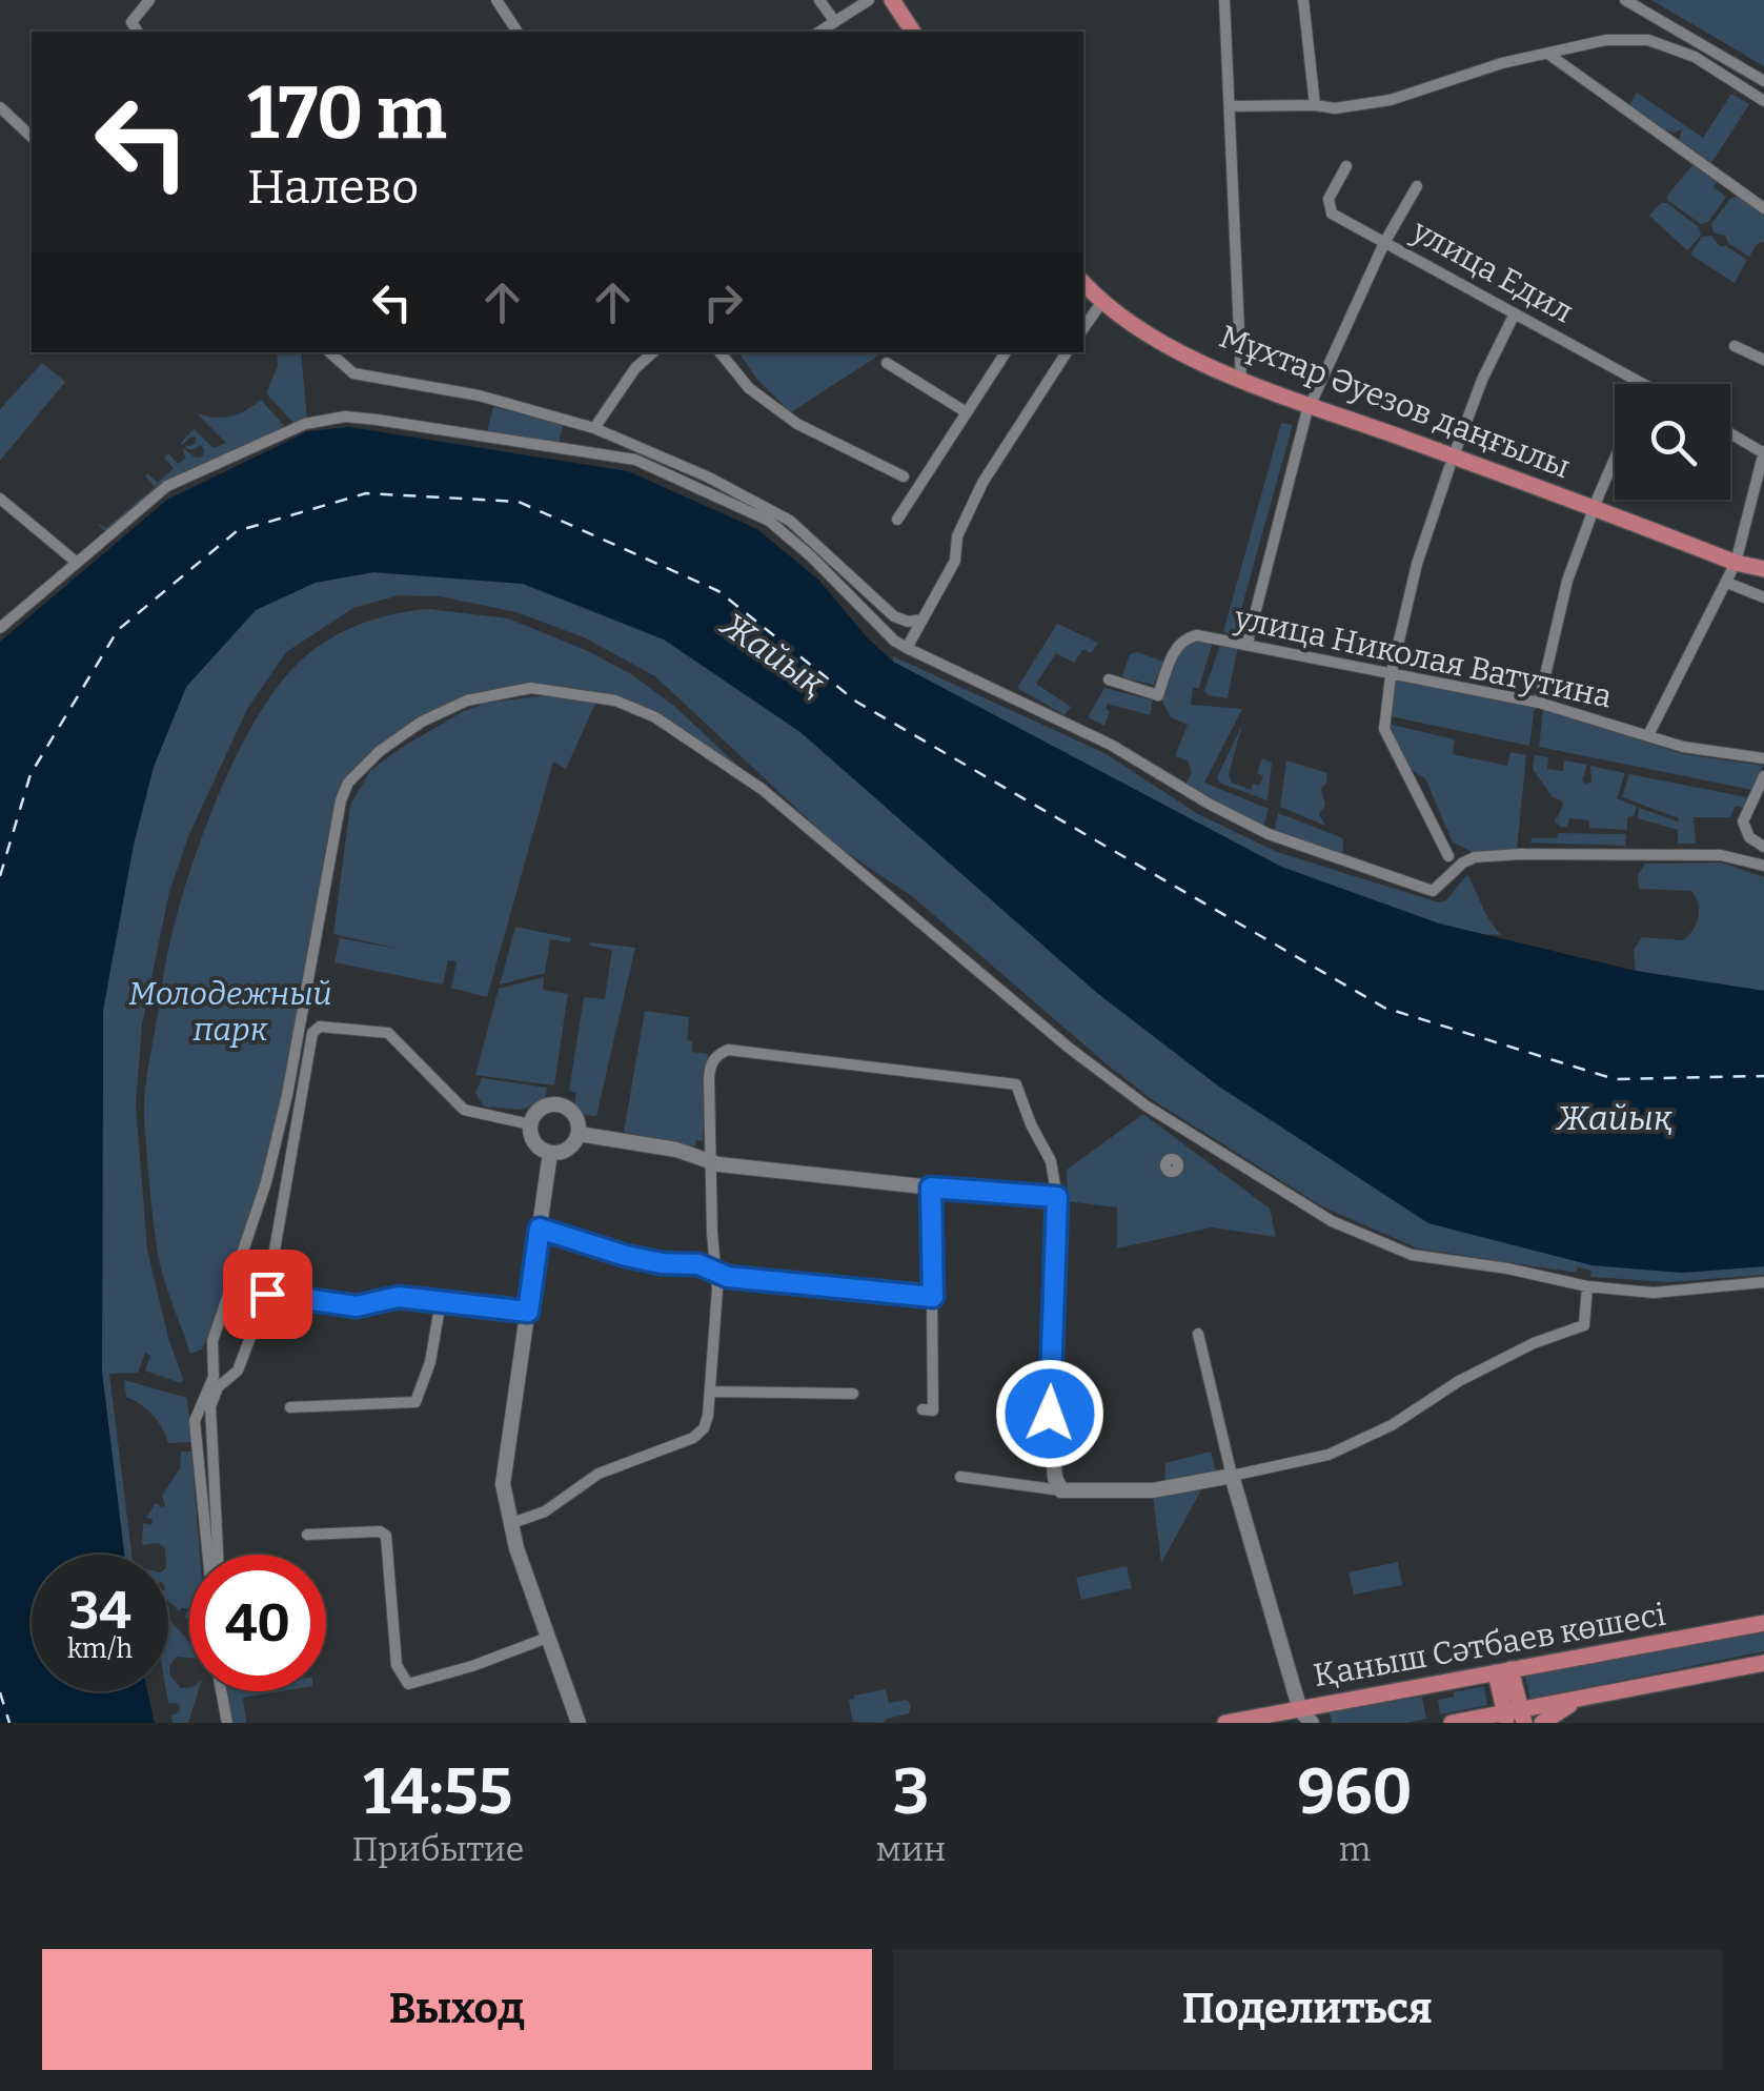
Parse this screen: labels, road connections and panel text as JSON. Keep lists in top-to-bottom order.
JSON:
{
  "streets": {
    "main road": ["Мұхтар Әуезов даңғылы", "Қаныш Сәтбаев көшесі"],
    "street": ["улица Едил", "улица Николая Ватутина"]
  },
  "water": ["Жайық"],
  "parks": ["Молодежный парк"],
  "page": {
    "turn": ["170 m", "Налево"],
    "speed": "34 km/h",
    "limit": "40",
    "eta": [
      "14:55",
      "Прибытие",
      "3",
      "мин",
      "960",
      "m"
    ],
    "buttons": ["Выход", "Поделиться"]
  }
}
